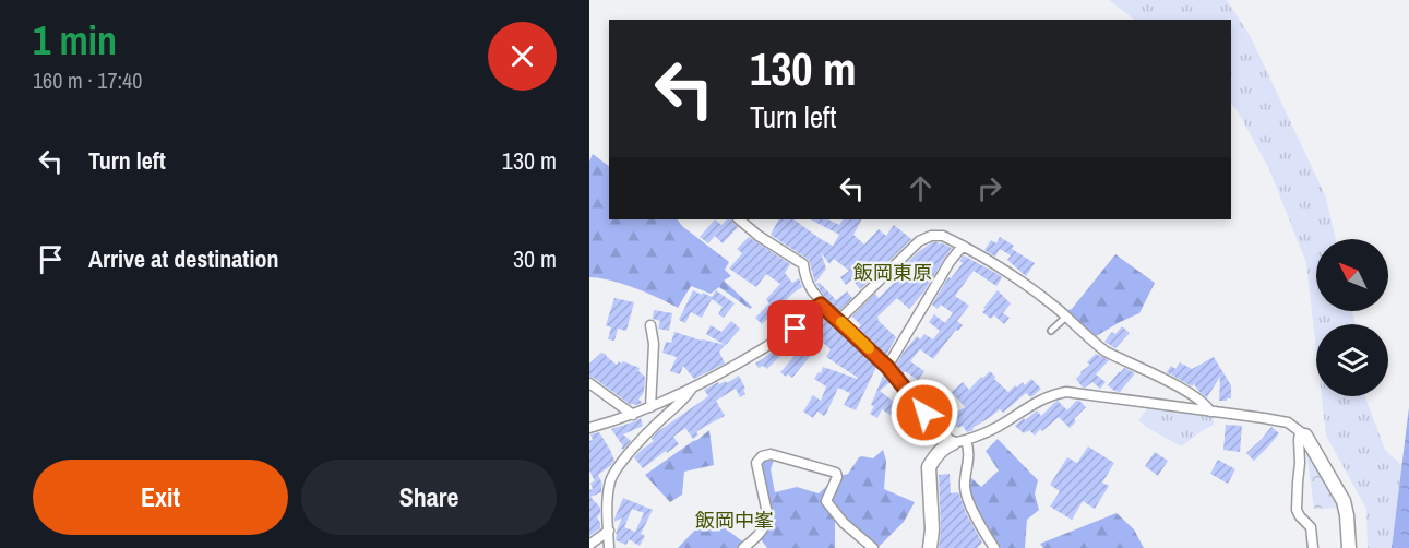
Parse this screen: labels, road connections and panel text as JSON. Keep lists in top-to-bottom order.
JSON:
{
  "districts": ["飯岡東原", "飯岡中峯"],
  "north": "top left",
  "page": {
    "heading": ["1 min", "160 m · 17:40"],
    "turn": ["130 m", "Turn left"],
    "list": [
      {
        "name": "Turn left",
        "value": "130 m"
      },
      {
        "name": "Arrive at destination",
        "value": "30 m"
      }
    ],
    "buttons": ["Exit", "Share"]
  }
}
